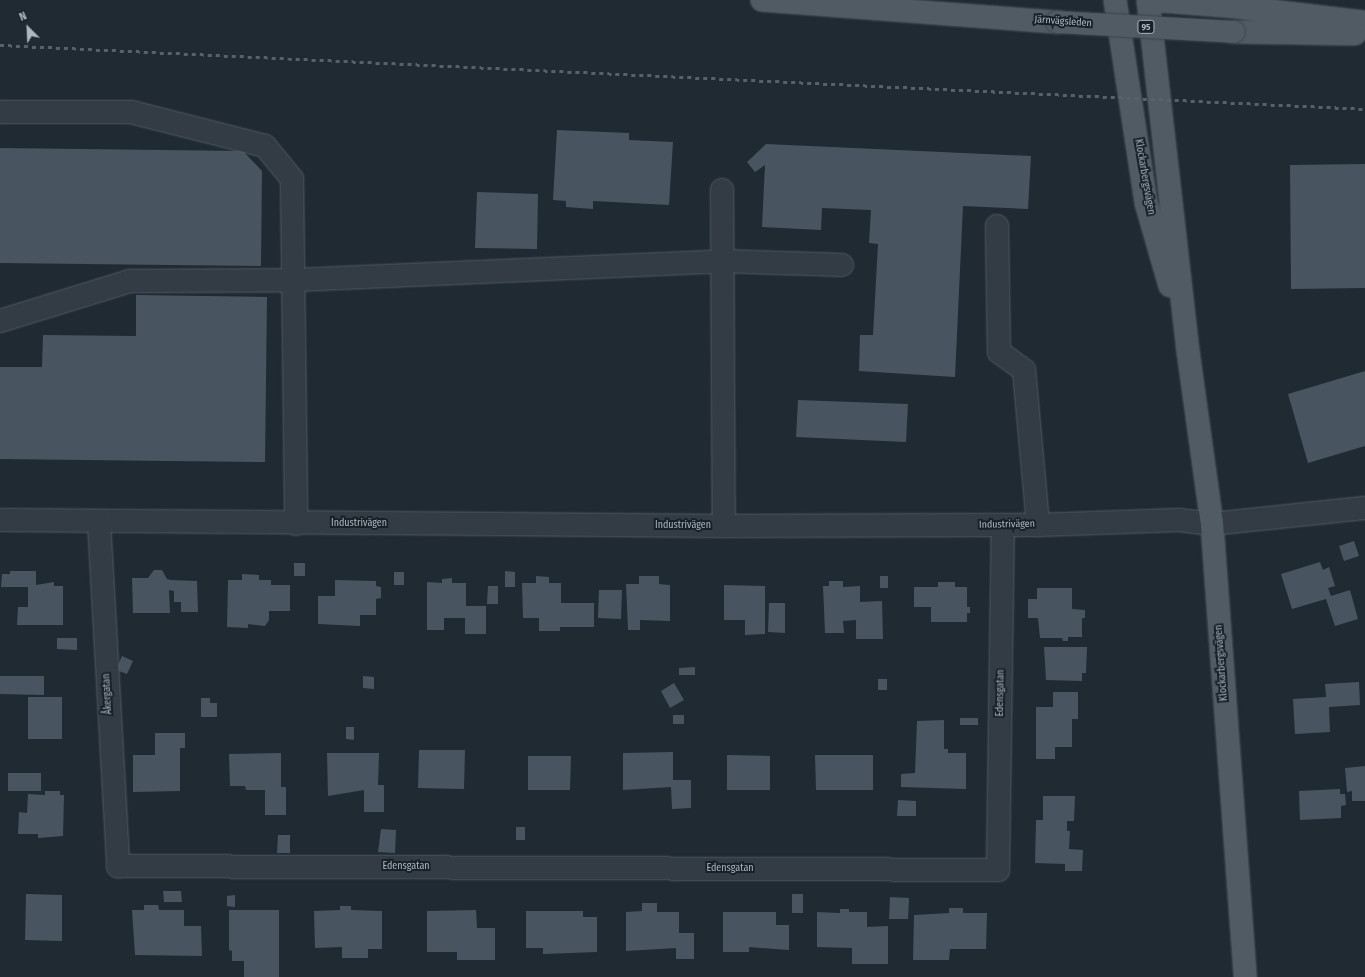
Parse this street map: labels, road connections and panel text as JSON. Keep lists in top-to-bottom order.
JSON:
{
  "streets": {
    "main road": ["Järnvägsleden", "95", "Klockarbergsvägen"],
    "street": ["Industrivägen", "Edensgatan", "Åkergatan"]
  },
  "crossings": [
    ["Klockarbergsvägen", "Industrivägen"],
    ["Industrivägen", "Edensgatan"],
    ["Industrivägen", "Åkergatan"],
    ["Edensgatan", "Åkergatan"]
  ],
  "north": "top left"
}
